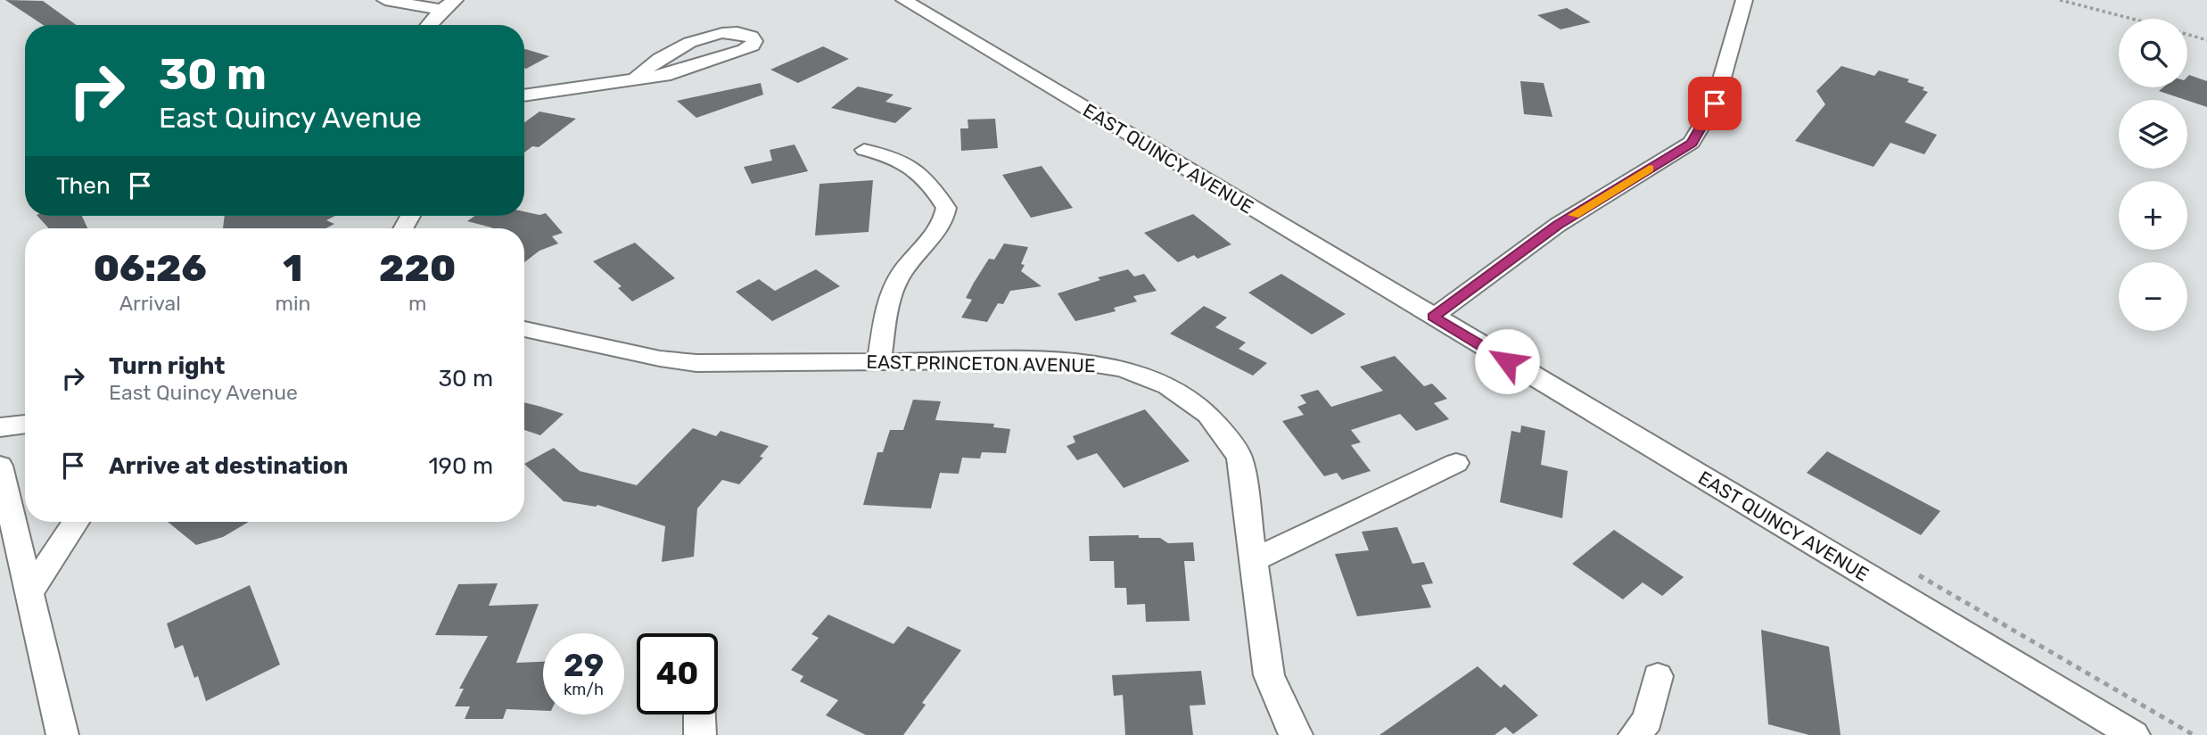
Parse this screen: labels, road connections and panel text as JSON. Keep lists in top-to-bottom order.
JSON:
{
  "streets": {
    "street": ["EAST QUINCY AVENUE", "EAST PRINCETON AVENUE"]
  },
  "page": {
    "map_buttons": ["+", "−"],
    "turn": ["30 m", "East Quincy Avenue"],
    "then": "Then",
    "eta": [
      "06:26",
      "Arrival",
      "1",
      "min",
      "220",
      "m"
    ],
    "list": [
      {
        "name": "Turn right",
        "note": "East Quincy Avenue",
        "value": "30 m"
      },
      {
        "name": "Arrive at destination",
        "value": "190 m"
      }
    ],
    "speed": "29 km/h",
    "limit": "40"
  }
}
